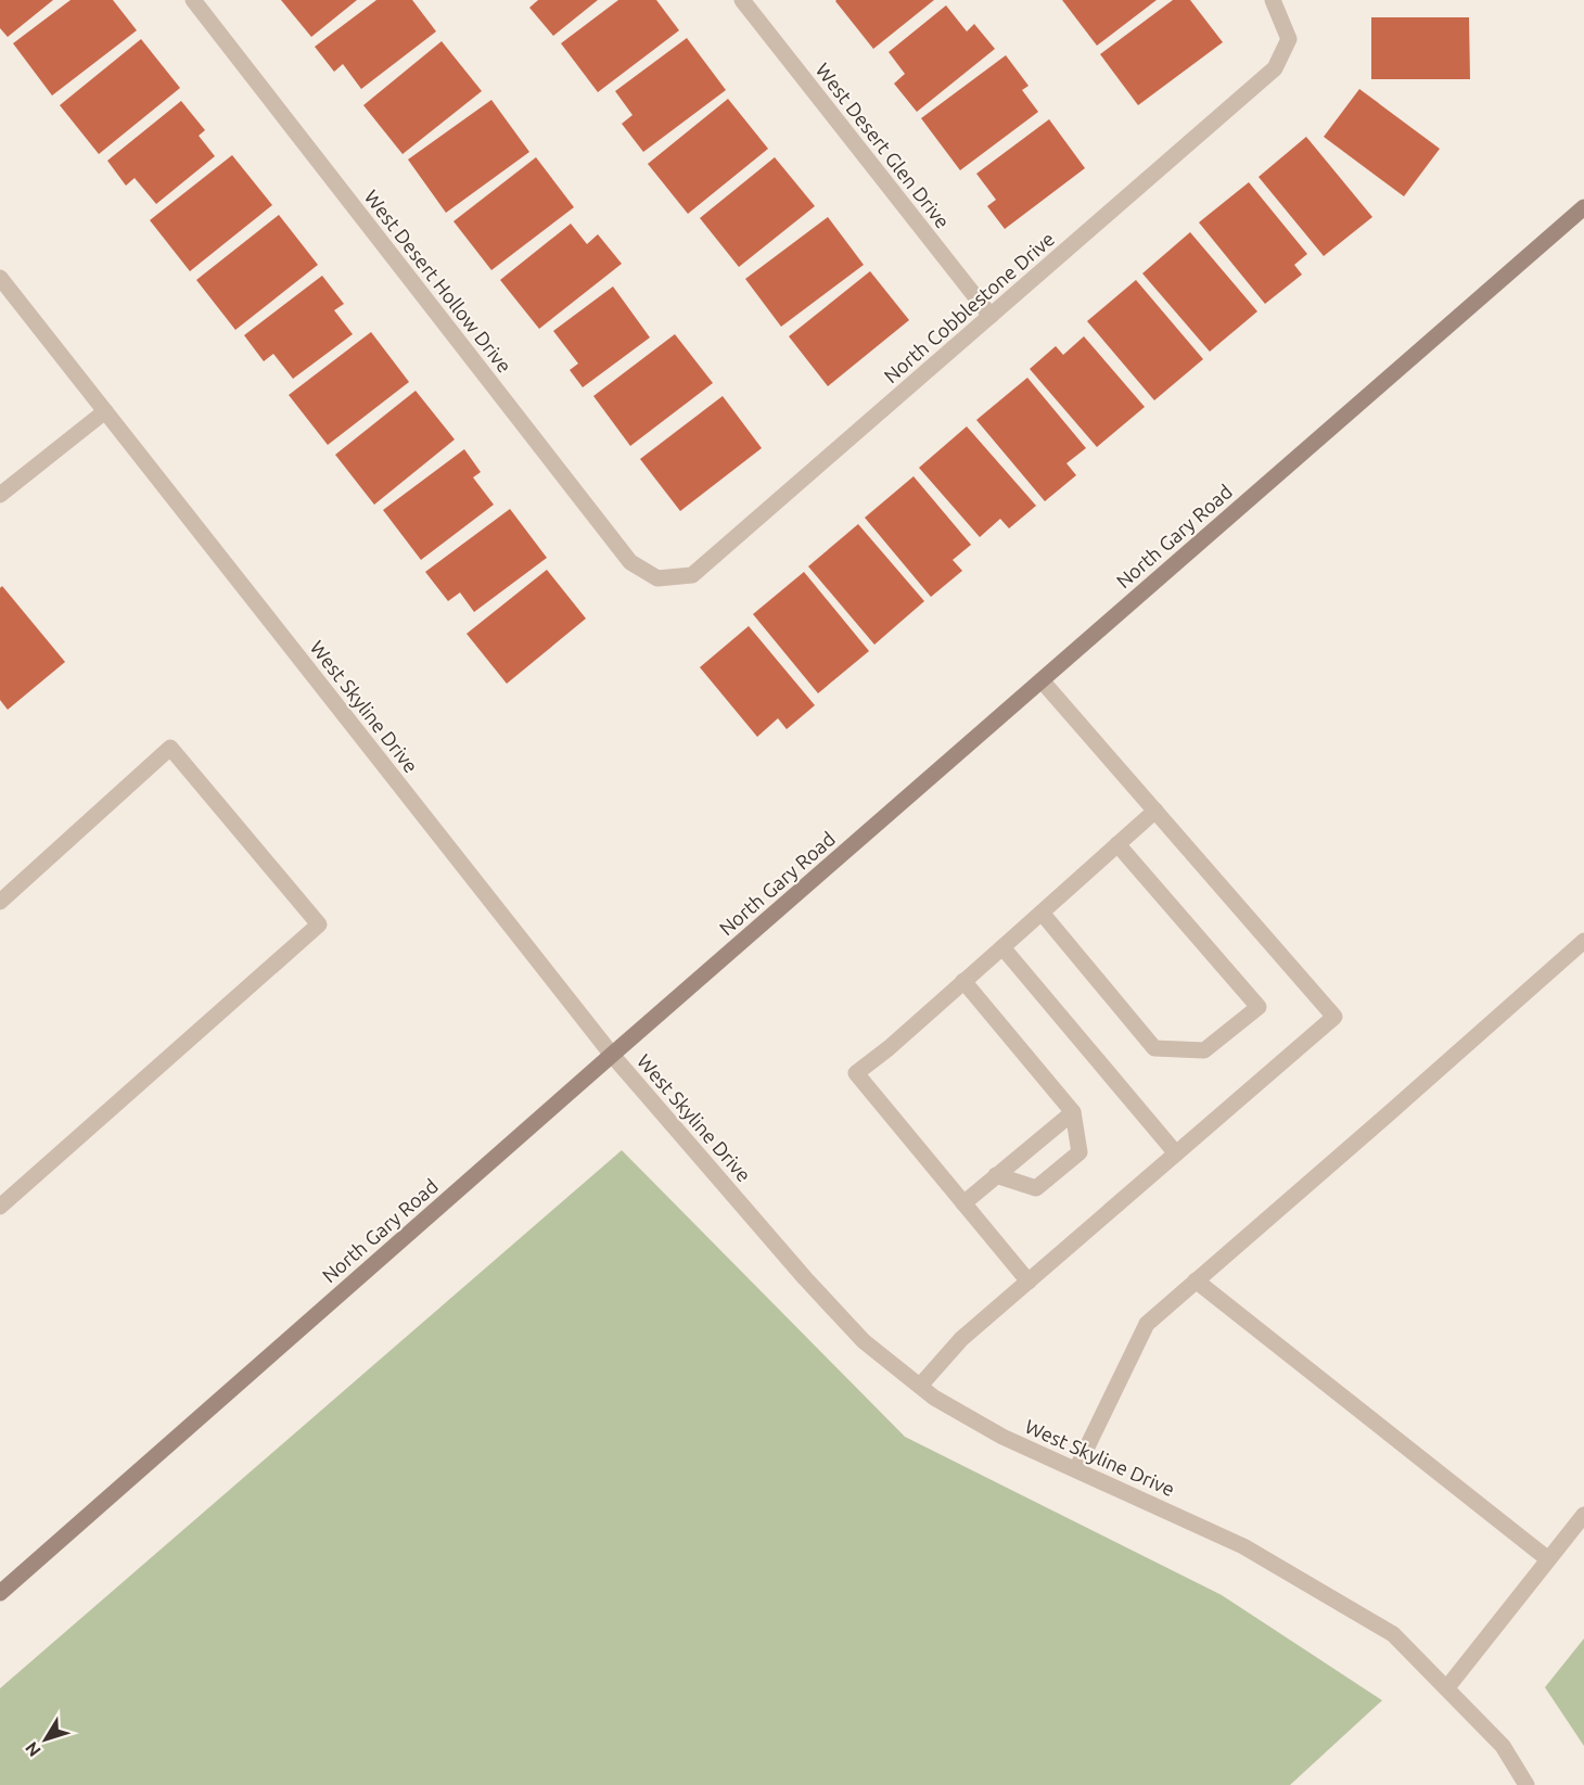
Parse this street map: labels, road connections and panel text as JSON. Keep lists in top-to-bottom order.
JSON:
{
  "streets": {
    "main road": ["North Gary Road"],
    "street": [
      "West Desert Glen Drive",
      "West Desert Hollow Drive",
      "North Cobblestone Drive",
      "West Skyline Drive"
    ]
  },
  "crossings": [
    ["West Desert Glen Drive", "North Cobblestone Drive"],
    ["West Desert Hollow Drive", "North Cobblestone Drive"],
    ["North Gary Road", "West Skyline Drive"]
  ],
  "north": "bottom left"
}
